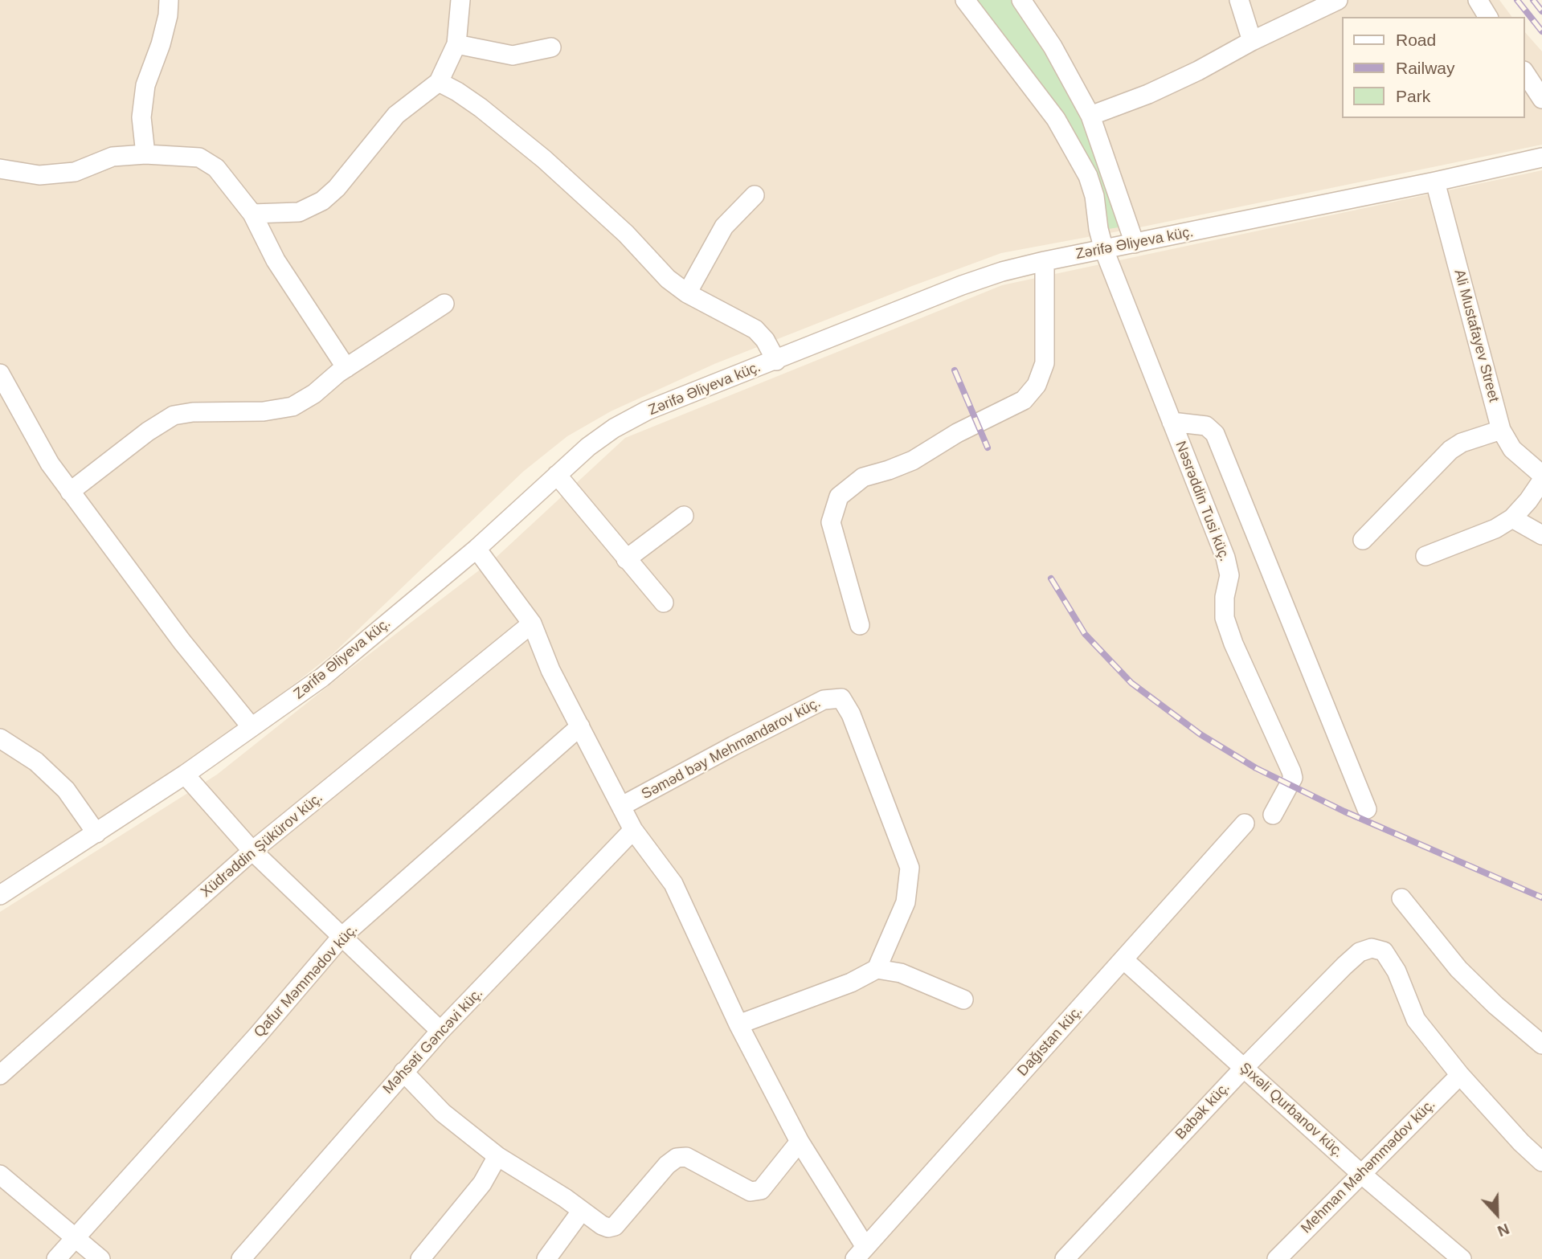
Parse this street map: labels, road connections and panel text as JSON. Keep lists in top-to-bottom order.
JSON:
{
  "streets": {
    "street": [
      "Zərifə Əliyeva küç.",
      "Ali Mustafayev Street",
      "Nəsrəddin Tusi küç.",
      "Səməd bəy Mehmandarov küç.",
      "Xüdrəddin Şükürov küç.",
      "Qafur Məmmədov küç.",
      "Məhsəti Gəncəvi küç.",
      "Dağıstan küç.",
      "Şıxəli Qurbanov küç.",
      "Babək küç.",
      "Mehman Məhəmmədov küç."
    ]
  },
  "crossings": [
    ["Zərifə Əliyeva küç.", "Ali Mustafayev Street"],
    ["Zərifə Əliyeva küç.", "Nəsrəddin Tusi küç."],
    ["Dağıstan küç.", "Şıxəli Qurbanov küç."],
    ["Şıxəli Qurbanov küç.", "Babək küç."],
    ["Şıxəli Qurbanov küç.", "Mehman Məhəmmədov küç."],
    ["Babək küç.", "Mehman Məhəmmədov küç."]
  ],
  "legend": ["Road", "Railway", "Park"],
  "north": "bottom"
}
